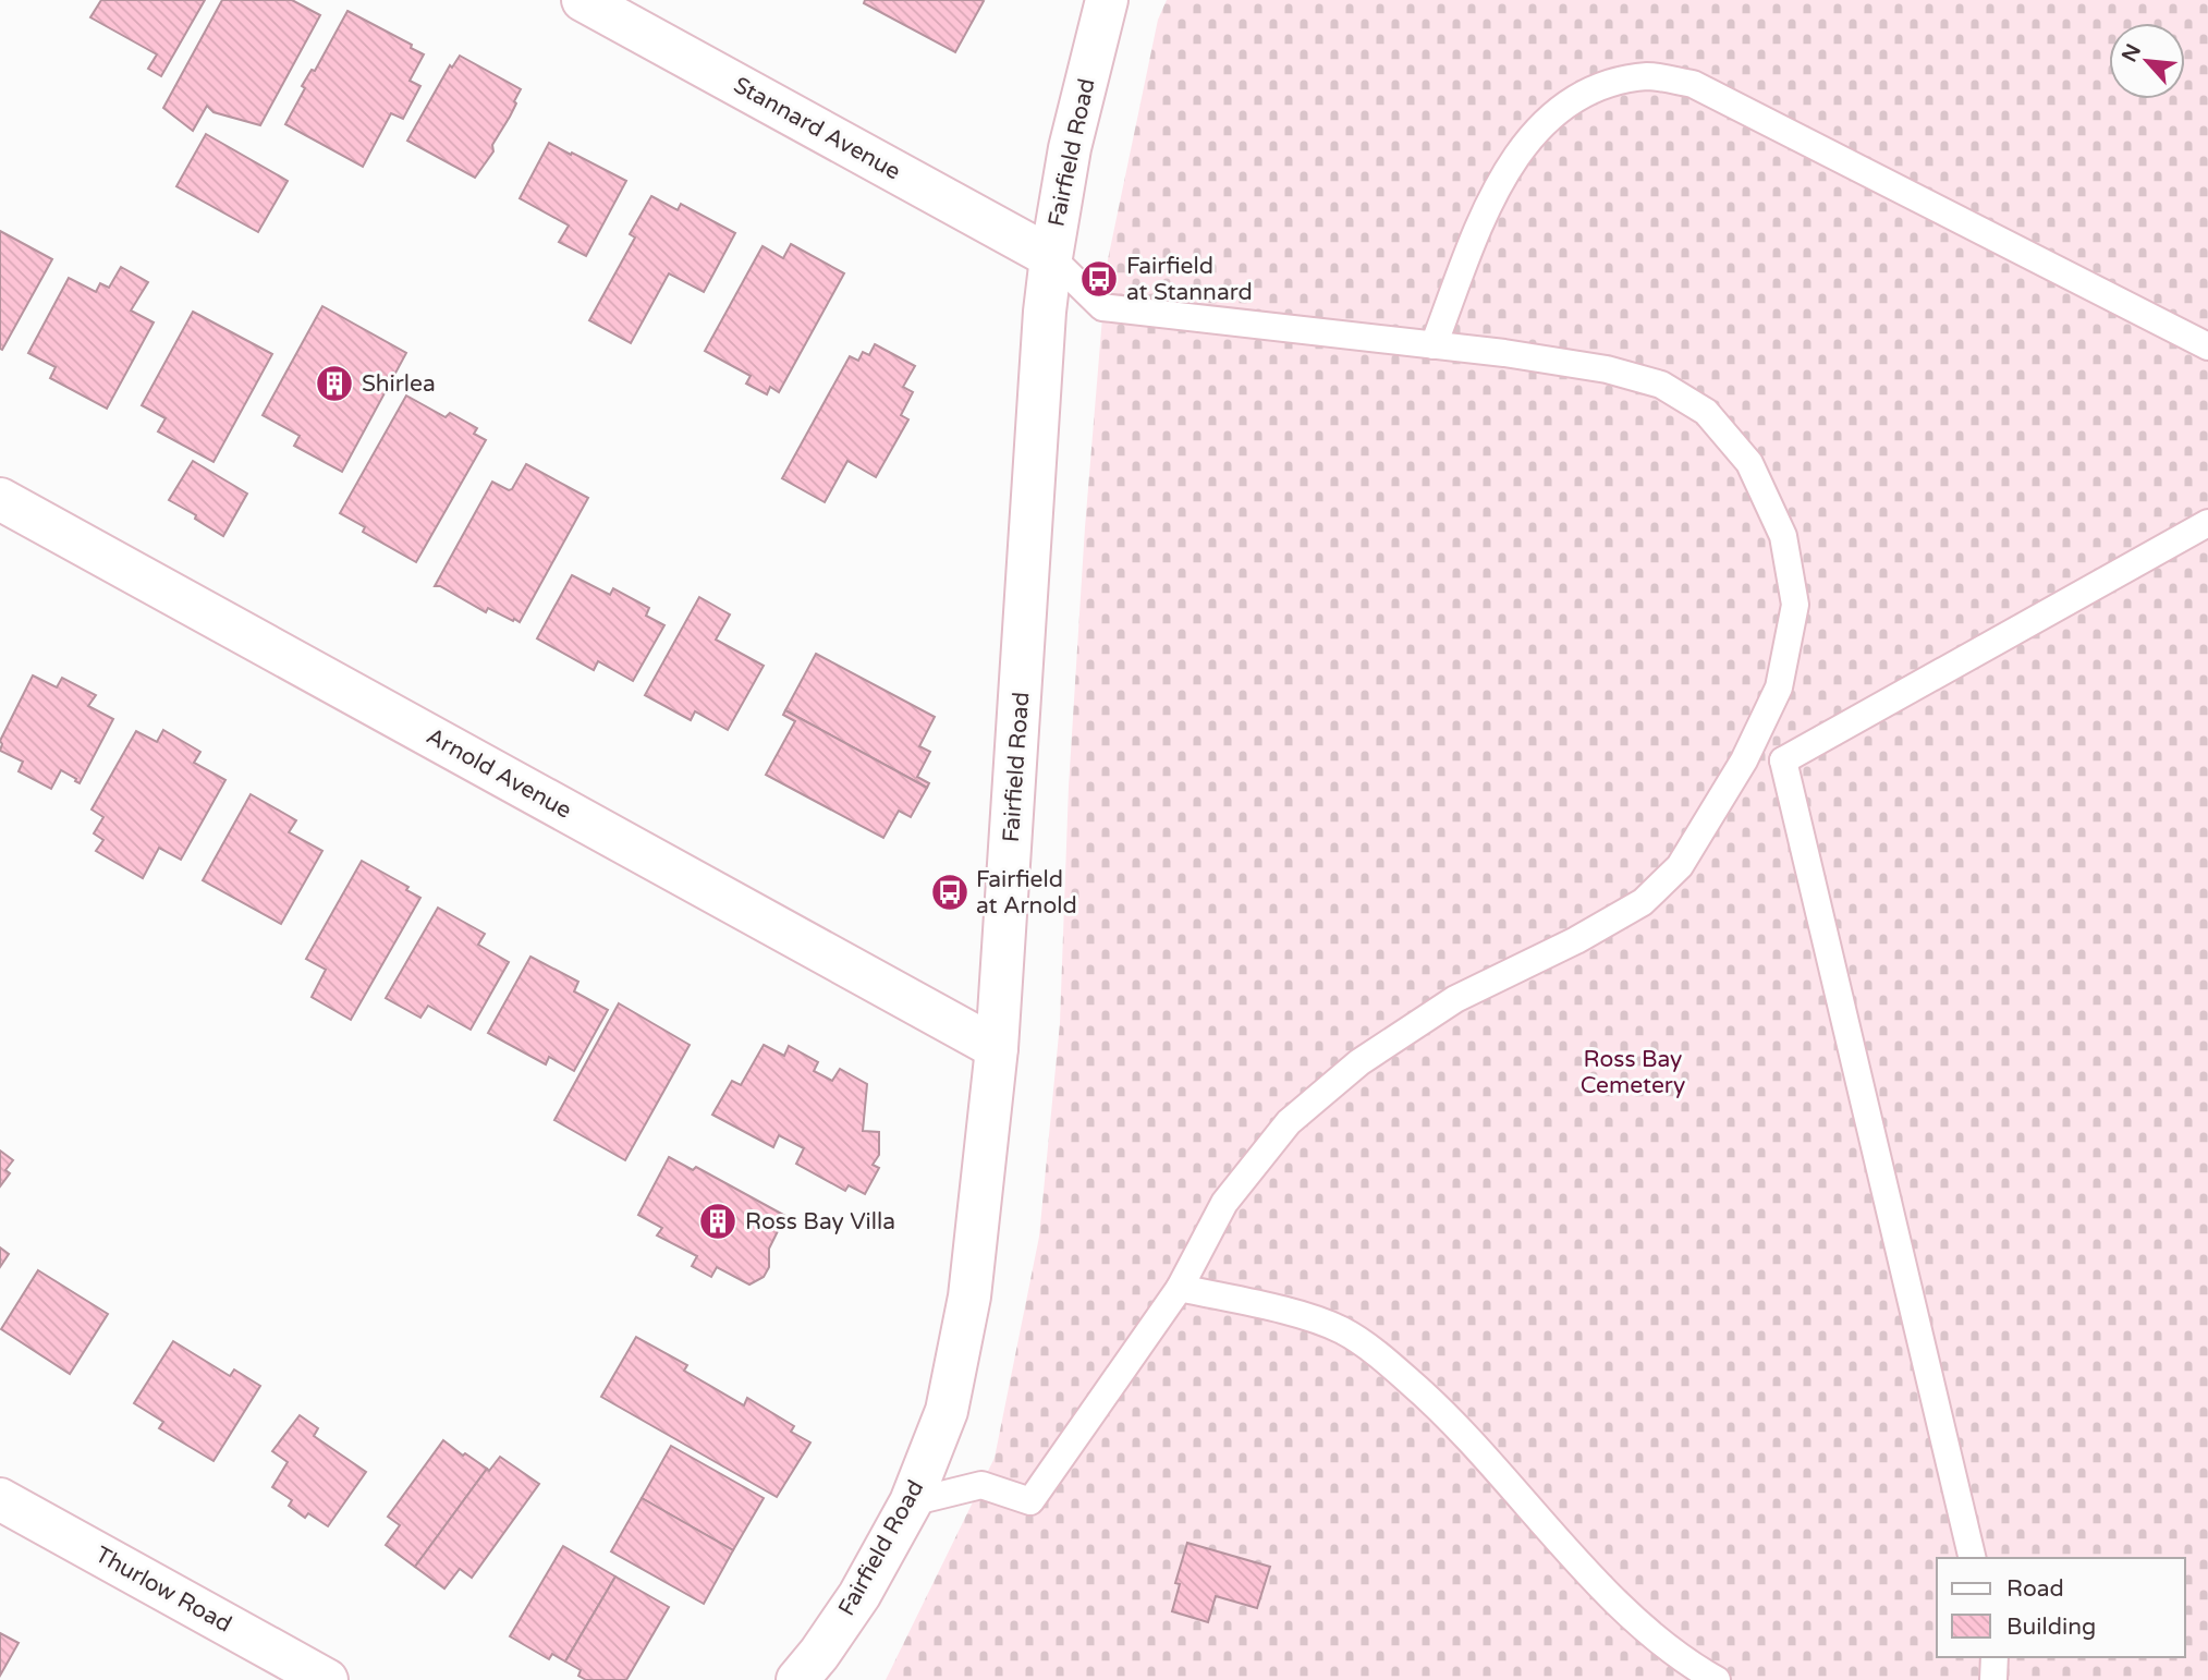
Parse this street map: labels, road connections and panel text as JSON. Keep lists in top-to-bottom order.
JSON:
{
  "streets": {
    "street": [
      "Stannard Avenue",
      "Fairfield Road",
      "Arnold Avenue",
      "Thurlow Road"
    ]
  },
  "crossings": [
    ["Stannard Avenue", "Fairfield Road"],
    ["Fairfield Road", "Arnold Avenue"]
  ],
  "parks": ["Ross Bay Cemetery"],
  "places": {
    "bus stop": ["Fairfield at Stannard", "Fairfield at Arnold"],
    "building": ["Shirlea", "Ross Bay Villa"]
  },
  "legend": ["Road", "Building"],
  "north": "top left"
}
